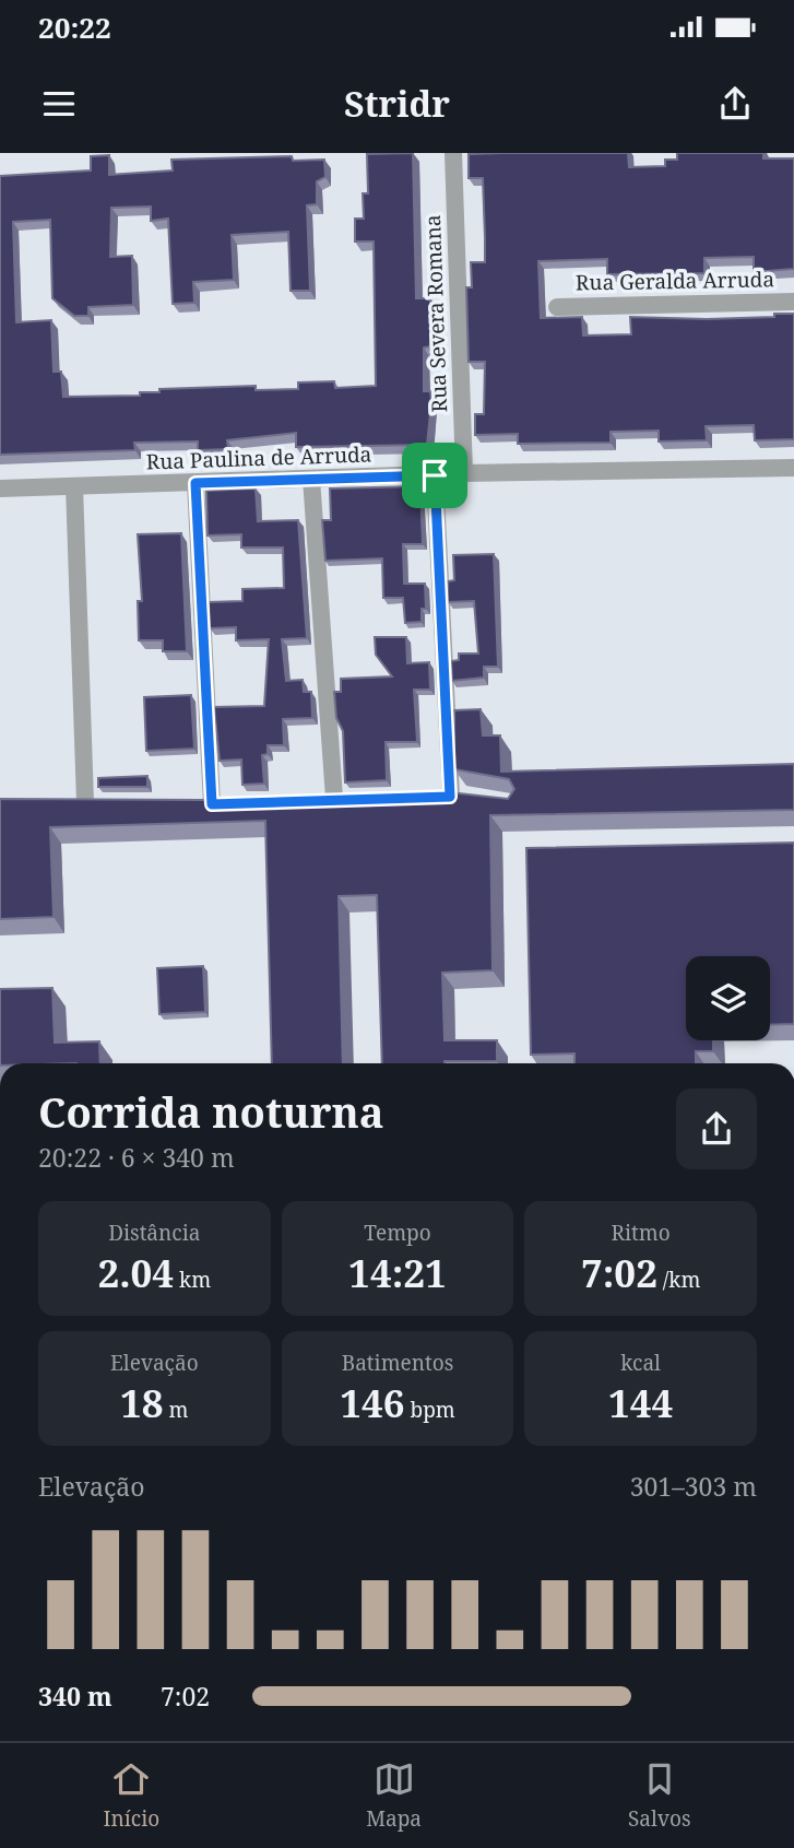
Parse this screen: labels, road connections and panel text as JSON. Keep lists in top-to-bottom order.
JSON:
{
  "streets": {
    "street": ["Rua Geralda Arruda", "Rua Severa Romana", "Rua Paulina de Arruda"]
  },
  "crossings": [
    ["Rua Severa Romana", "Rua Paulina de Arruda"]
  ],
  "page": {
    "status": "20:22",
    "header": "Stridr",
    "heading": ["Corrida noturna", "20:22 · 6 × 340 m"],
    "stats": [
      ["Distância", "2.04 km"],
      ["Tempo", "14:21"],
      ["Ritmo", "7:02 /km"],
      ["Elevação", "18 m"],
      ["Batimentos", "146 bpm"],
      ["kcal", "144"]
    ],
    "chart": ["Elevação", "301–303 m"],
    "list": [
      {
        "name": "340 m",
        "note": "7:02"
      }
    ],
    "tabs": ["Início", "Mapa", "Salvos"]
  }
}
